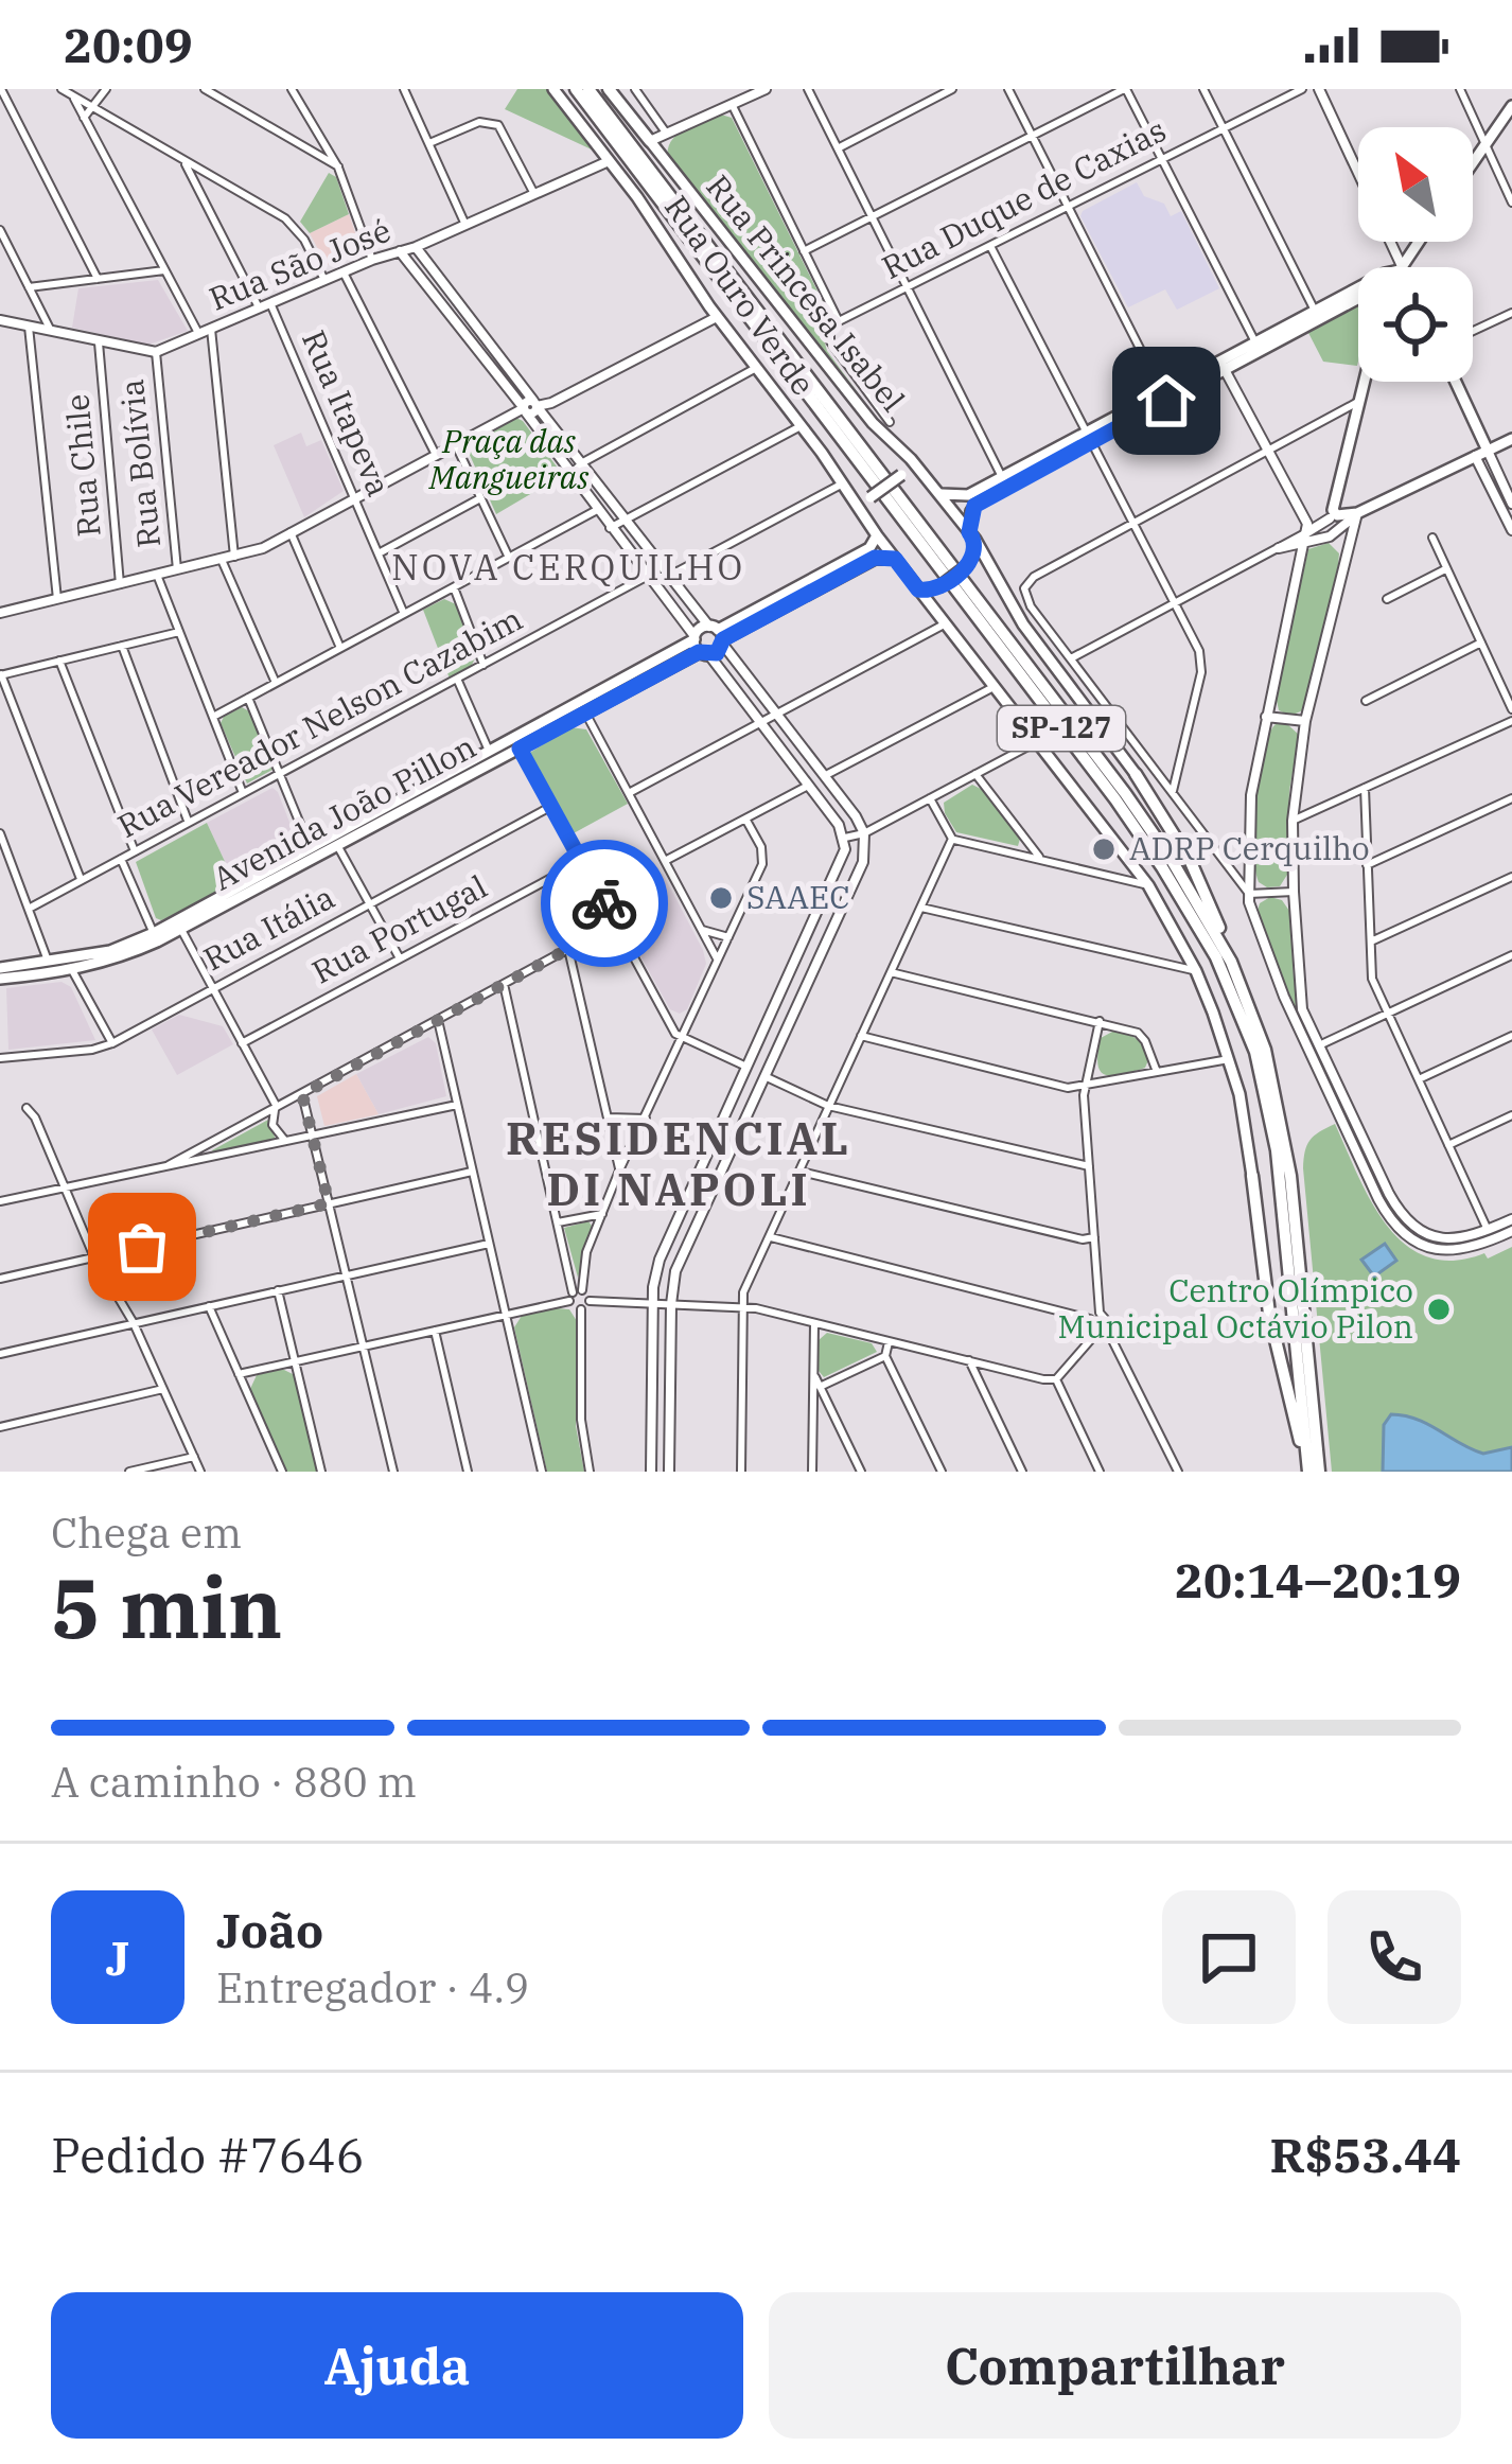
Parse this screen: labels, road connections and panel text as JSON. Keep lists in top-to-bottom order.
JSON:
{
  "streets": {
    "highway": ["SP-127"],
    "main road": ["Rua Princesa Isabel", "Rua Ouro Verde", "Avenida João Pillon"],
    "street": [
      "Rua Duque de Caxias",
      "Rua São José",
      "Rua Itapeva",
      "Rua Bolívia",
      "Rua Chile",
      "Rua Vereador Nelson Cazabim",
      "Rua Itália",
      "Rua Portugal"
    ]
  },
  "crossings": [
    ["Rua Duque de Caxias", "Rua Princesa Isabel"],
    ["Rua São José", "Rua Ouro Verde"],
    ["Rua São José", "Rua Itapeva"],
    ["Rua São José", "Rua Bolívia"],
    ["Rua Princesa Isabel", "Rua Ouro Verde"],
    ["Rua Ouro Verde", "Rua Vereador Nelson Cazabim"]
  ],
  "districts": ["NOVA CERQUILHO", "RESIDENCIAL DI NAPOLI"],
  "parks": ["Praça das Mangueiras"],
  "places": ["ADRP Cerquilho", "SAAEC", "Centro Olímpico Municipal Octávio Pilon"],
  "north": "top left",
  "page": {
    "status": "20:09",
    "heading": ["5 min", "Chega em", "20:14–20:19"],
    "panel": [
      "João",
      "Entregador · 4.9",
      "Pedido #7646",
      "R$53.44"
    ],
    "bar": "A caminho · 880 m",
    "round": "J",
    "buttons": ["Ajuda", "Compartilhar"]
  }
}
